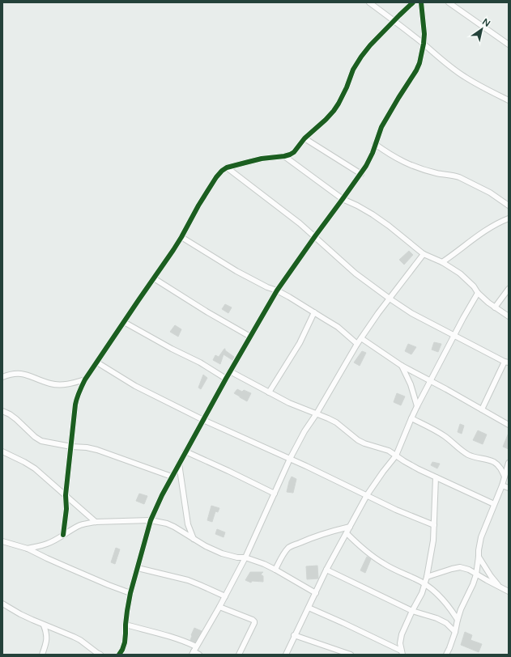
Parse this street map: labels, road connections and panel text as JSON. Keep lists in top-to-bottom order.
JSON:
{
  "north": "top right"
}
